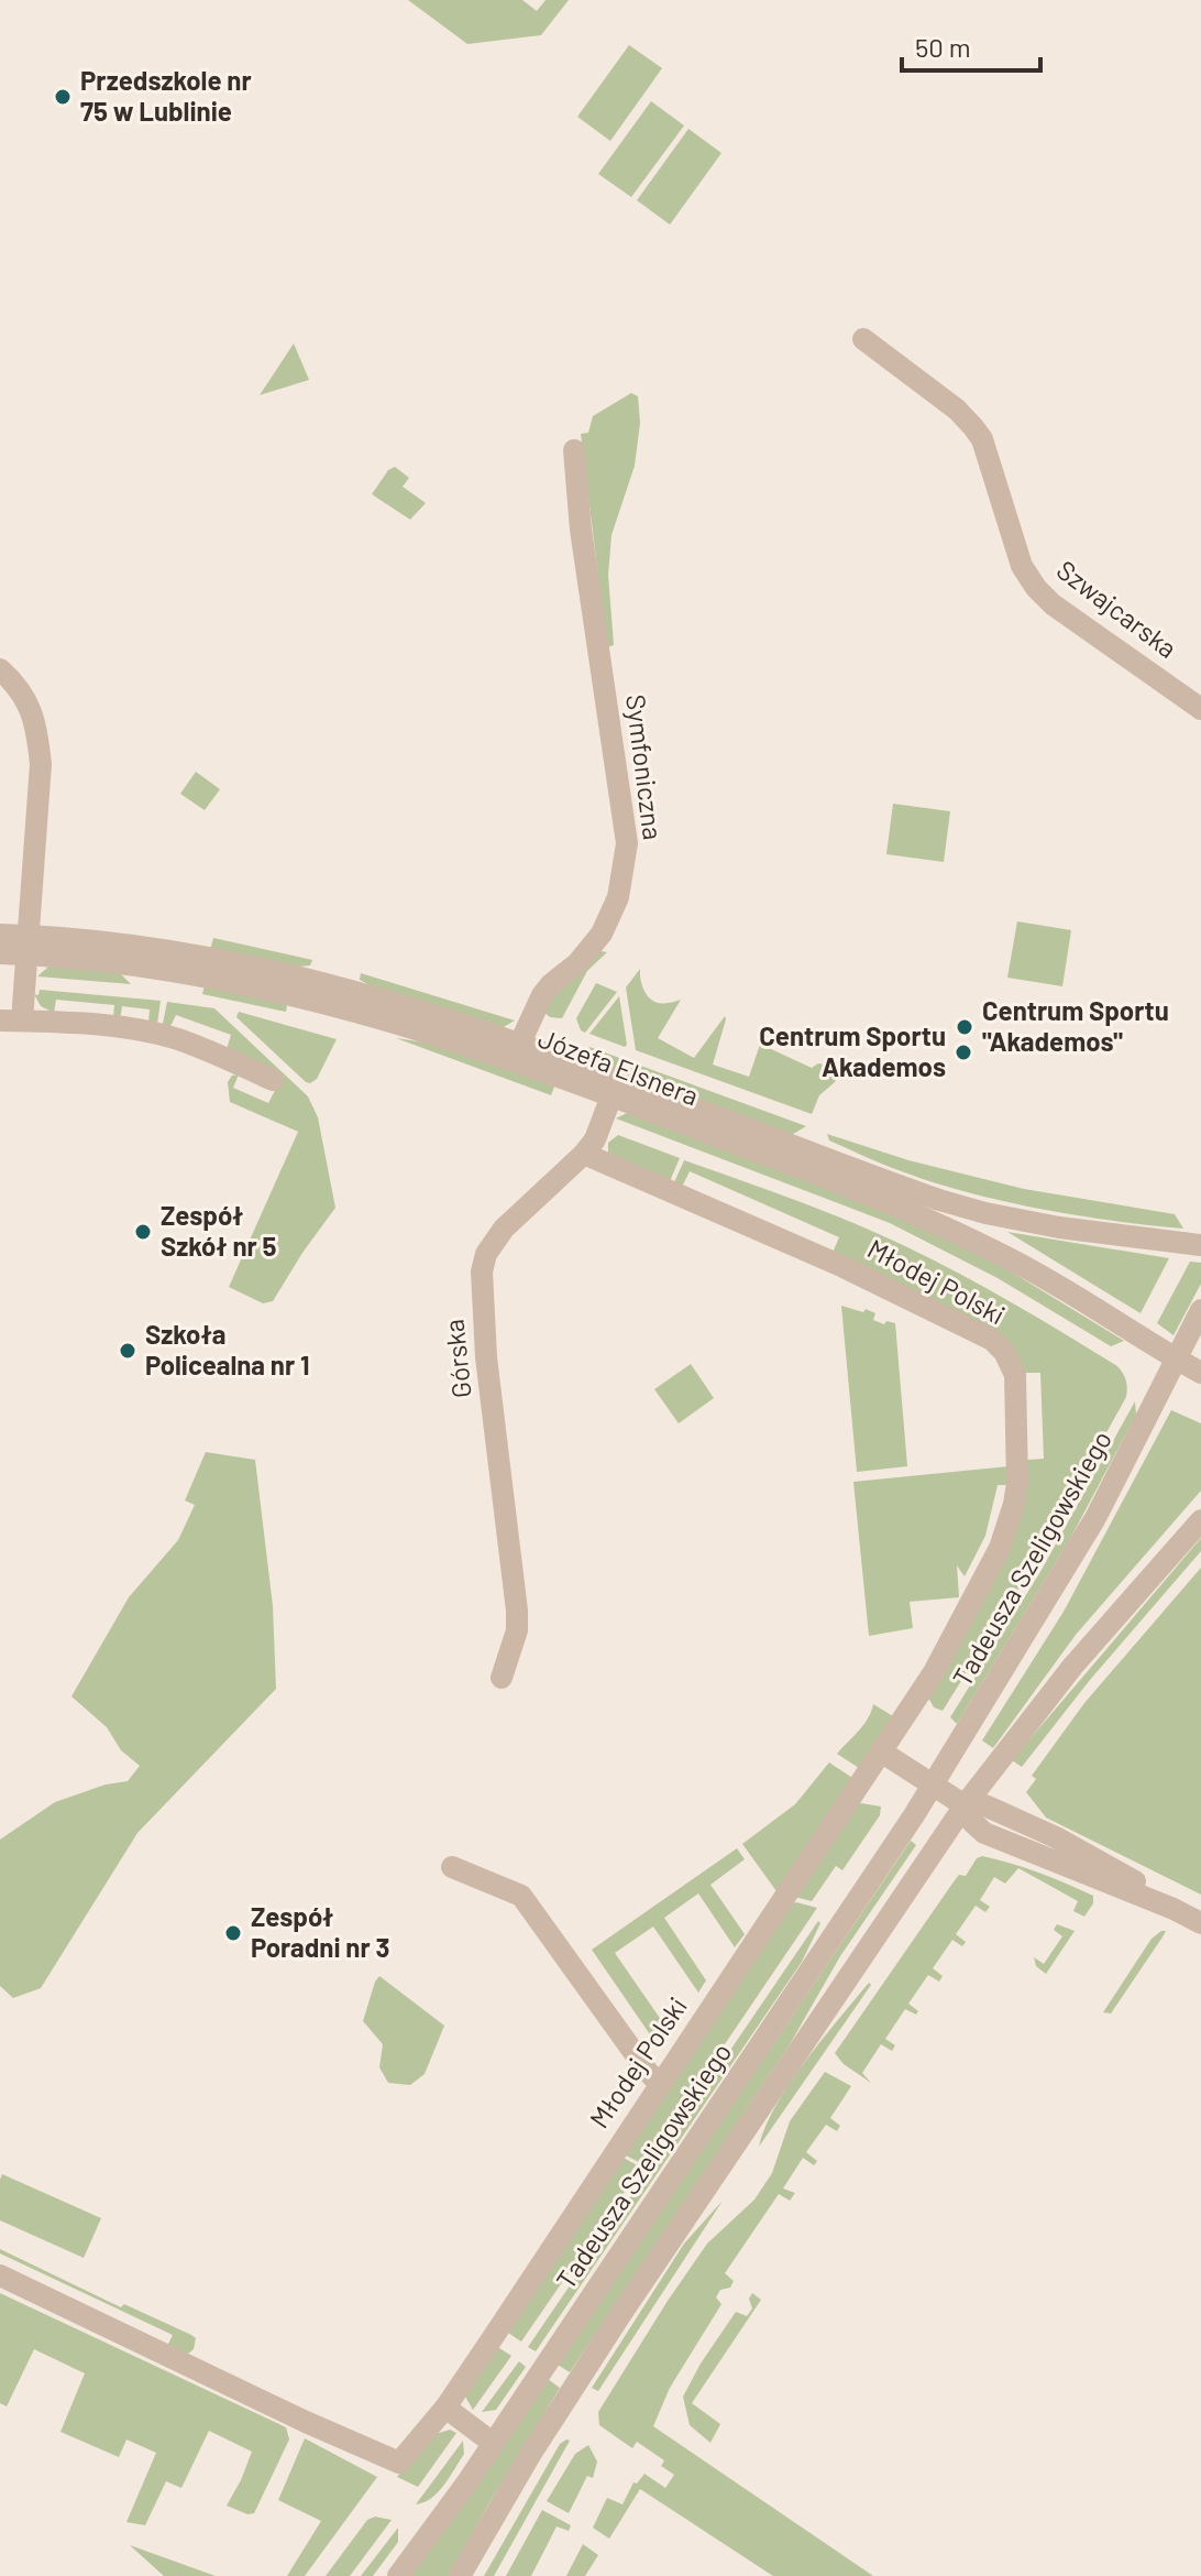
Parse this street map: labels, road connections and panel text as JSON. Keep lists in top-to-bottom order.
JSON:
{
  "streets": {
    "street": [
      "Szwajcarska",
      "Symfoniczna",
      "Józefa Elsnera",
      "Młodej Polski",
      "Górska",
      "Tadeusza Szeligowskiego"
    ]
  },
  "crossings": [
    ["Symfoniczna", "Józefa Elsnera"],
    ["Józefa Elsnera", "Górska"],
    ["Józefa Elsnera", "Tadeusza Szeligowskiego"],
    ["Młodej Polski", "Górska"]
  ],
  "places": [
    "Przedszkole nr 75 w Lublinie",
    "Centrum Sportu \"Akademos\"",
    "Centrum Sportu Akademos",
    "Zespół Szkół nr 5",
    "Szkoła Policealna nr 1",
    "Zespół Poradni nr 3"
  ],
  "scale_bar": "50 m"
}
